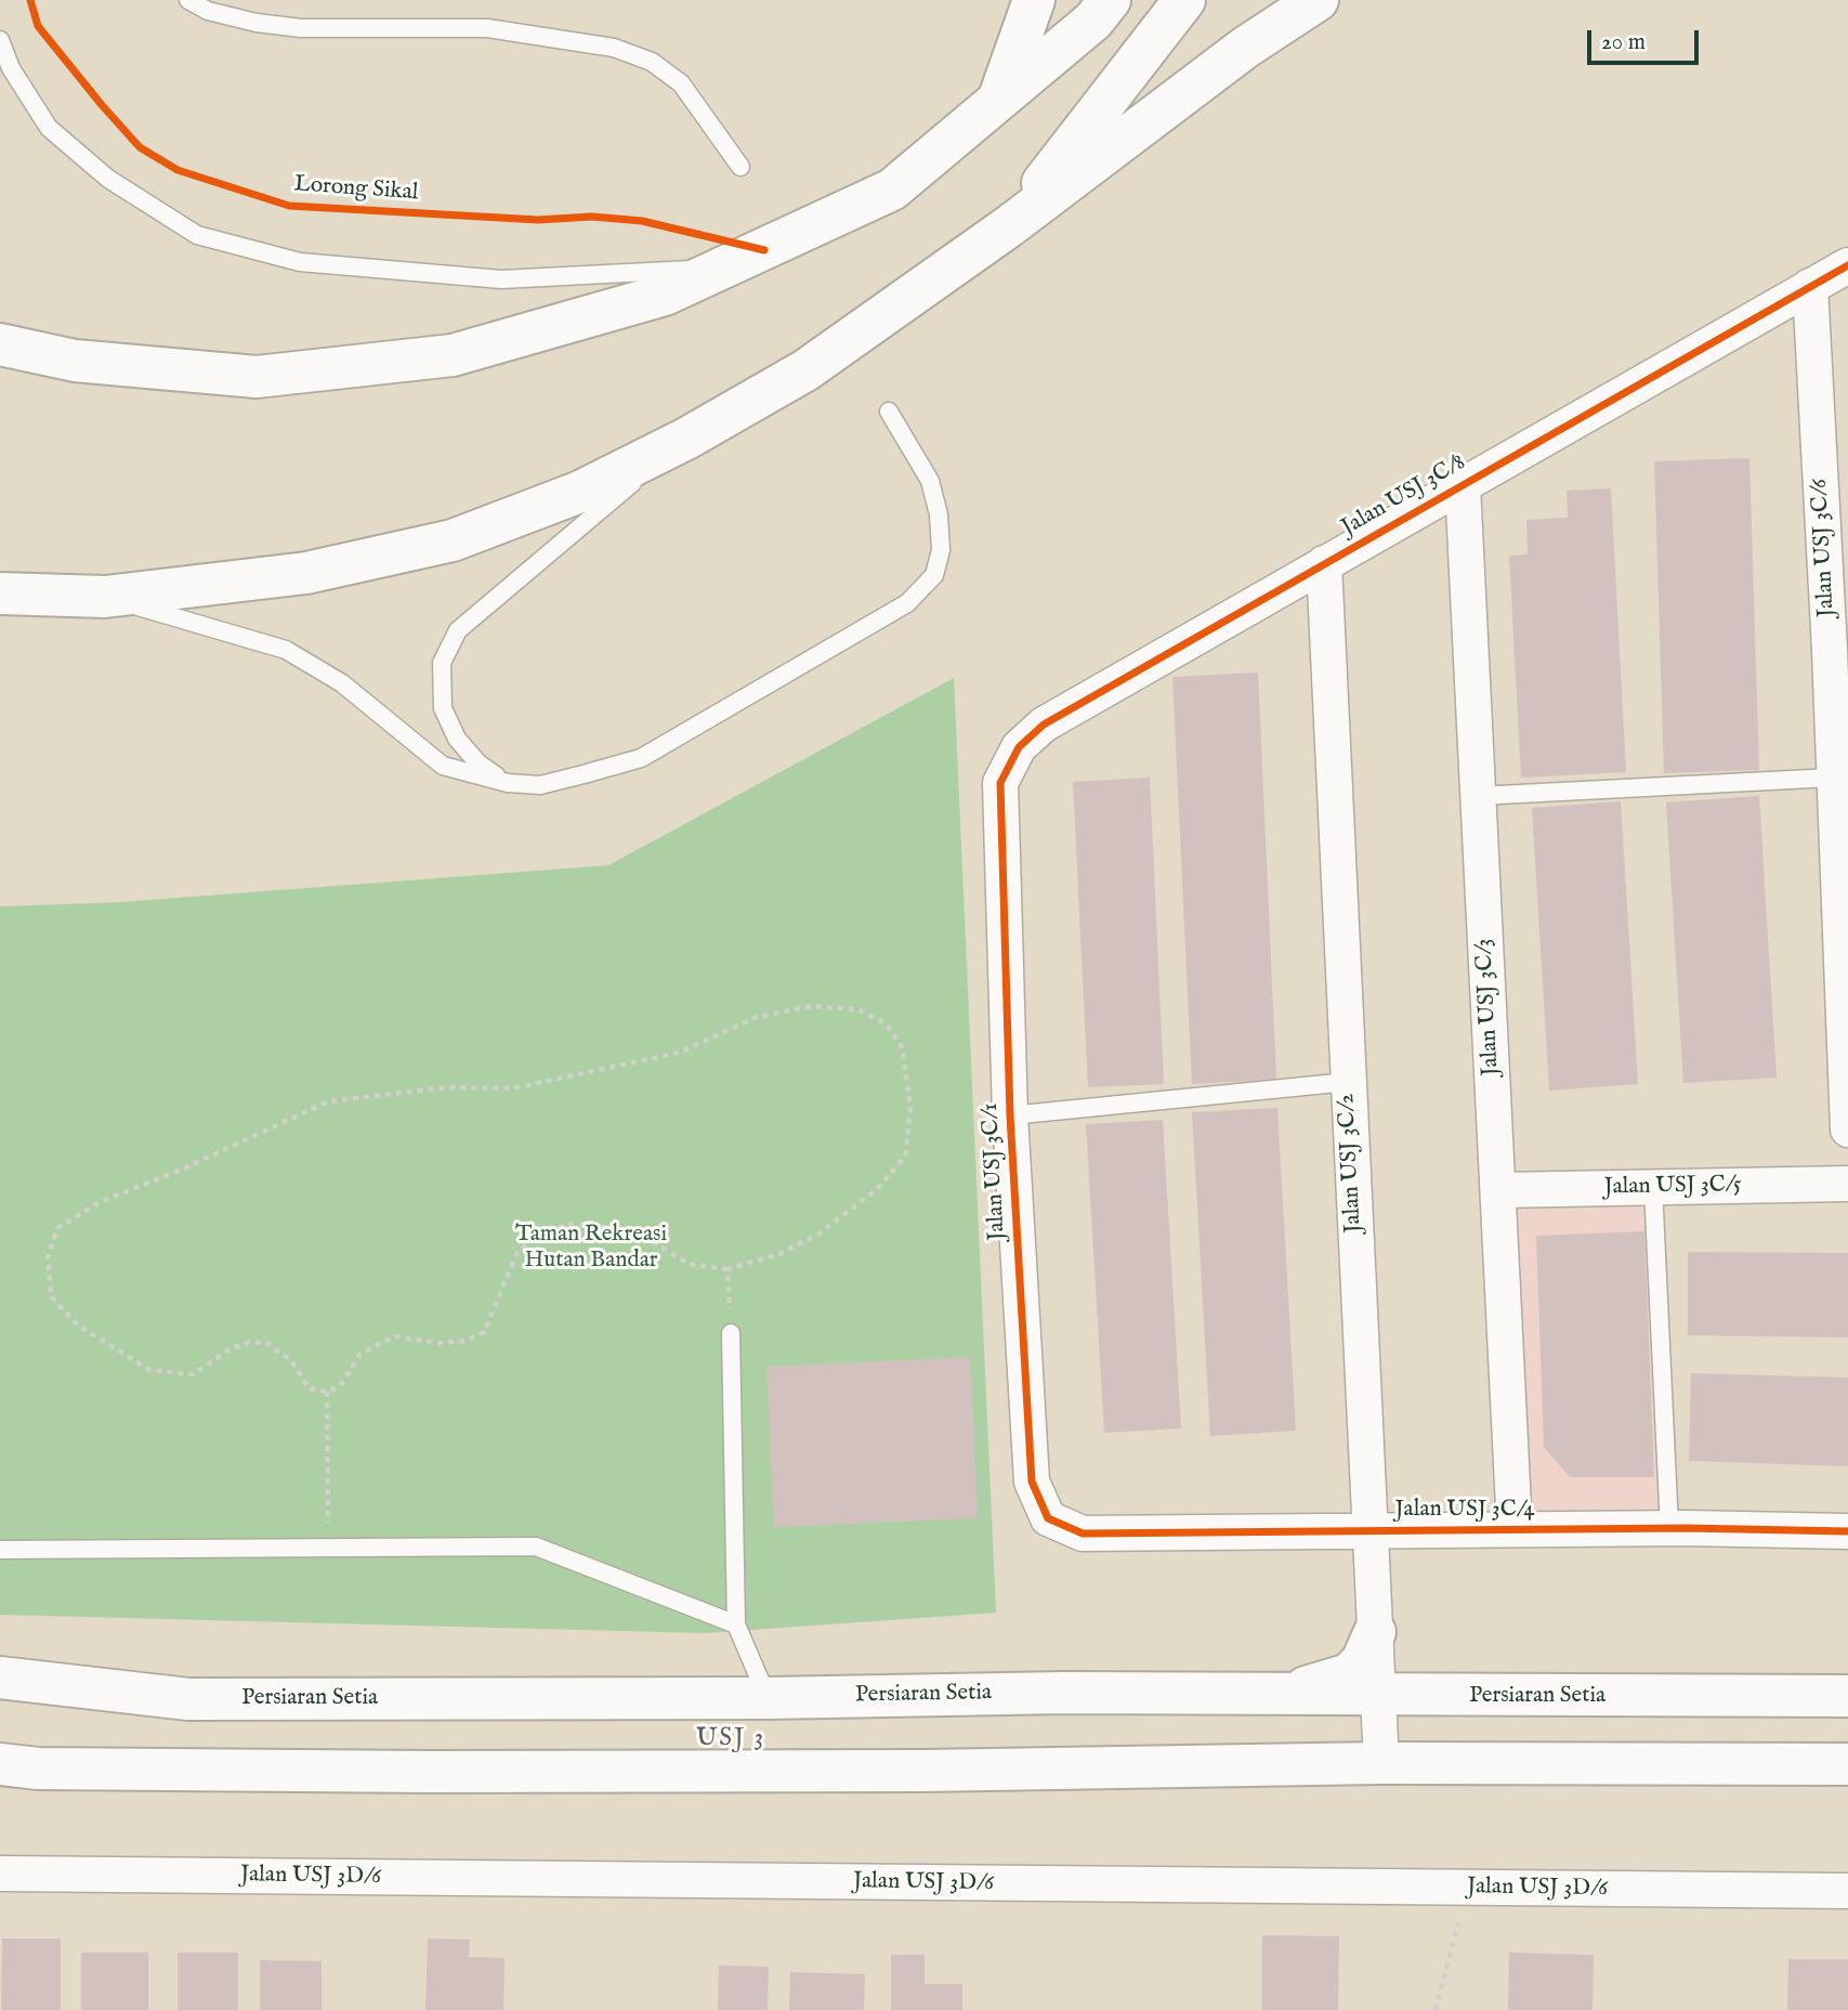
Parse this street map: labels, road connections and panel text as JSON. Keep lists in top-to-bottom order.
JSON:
{
  "streets": {
    "main road": ["Persiaran Setia"],
    "street": [
      "Jalan USJ 3C/8",
      "Jalan USJ 3C/6",
      "Jalan USJ 3C/3",
      "Jalan USJ 3C/2",
      "Jalan USJ 3C/1",
      "Jalan USJ 3C/5",
      "Jalan USJ 3C/4",
      "Jalan USJ 3D/6"
    ],
    "cycle path": ["Lorong Sikal"]
  },
  "crossings": [
    ["Jalan USJ 3C/8", "Jalan USJ 3C/6"],
    ["Jalan USJ 3C/8", "Jalan USJ 3C/3"],
    ["Jalan USJ 3C/8", "Jalan USJ 3C/2"],
    ["Jalan USJ 3C/8", "Jalan USJ 3C/1"],
    ["Jalan USJ 3C/3", "Jalan USJ 3C/5"],
    ["Jalan USJ 3C/3", "Jalan USJ 3C/4"],
    ["Jalan USJ 3C/2", "Jalan USJ 3C/4"],
    ["Jalan USJ 3C/2", "Persiaran Setia"],
    ["Jalan USJ 3C/1", "Jalan USJ 3C/4"]
  ],
  "districts": ["USJ 3"],
  "parks": ["Taman Rekreasi Hutan Bandar"],
  "scale_bar": "20 m"
}
